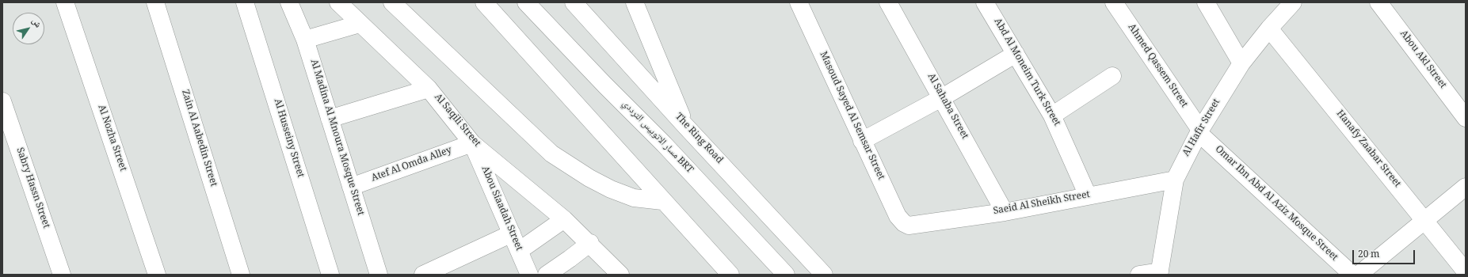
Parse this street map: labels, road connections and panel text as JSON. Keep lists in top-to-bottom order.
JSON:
{
  "streets": {
    "main road": [
      "Abou Akl Street",
      "Ahmed Qassem Street",
      "Abd Al Moneim Turk Street",
      "Al Sahaba Street",
      "Masoud Sayed Al Semsar Street",
      "Al Saqili Street",
      "Al Hafir Street",
      "Al Madina Al Mnoura Mosque Street",
      "مسار الاتوبيس الترددي BRT",
      "Al Nozha Street",
      "Zain Al Aabedin Street",
      "Al Husseiny Street",
      "The Ring Road",
      "Hanafy Zaabar Street",
      "Atef Al Omda Alley",
      "Sabry Hassn Street",
      "Saeid Al Sheikh Street",
      "Omar Ibn Abd Al Aziz Mosque Street",
      "Abou Siaadah Street"
    ]
  },
  "crossings": [
    ["Ahmed Qassem Street", "Al Hafir Street"],
    ["Ahmed Qassem Street", "Omar Ibn Abd Al Aziz Mosque Street"],
    ["Abd Al Moneim Turk Street", "Saeid Al Sheikh Street"],
    ["Al Sahaba Street", "Saeid Al Sheikh Street"],
    ["Masoud Sayed Al Semsar Street", "Saeid Al Sheikh Street"],
    ["Al Saqili Street", "Atef Al Omda Alley"],
    ["Al Saqili Street", "Abou Siaadah Street"],
    ["Al Hafir Street", "Hanafy Zaabar Street"],
    ["Al Hafir Street", "Saeid Al Sheikh Street"],
    ["Al Hafir Street", "Omar Ibn Abd Al Aziz Mosque Street"],
    ["Al Madina Al Mnoura Mosque Street", "Atef Al Omda Alley"],
    ["Atef Al Omda Alley", "Abou Siaadah Street"]
  ],
  "scale_bar": "20 m",
  "north": "top right"
}
